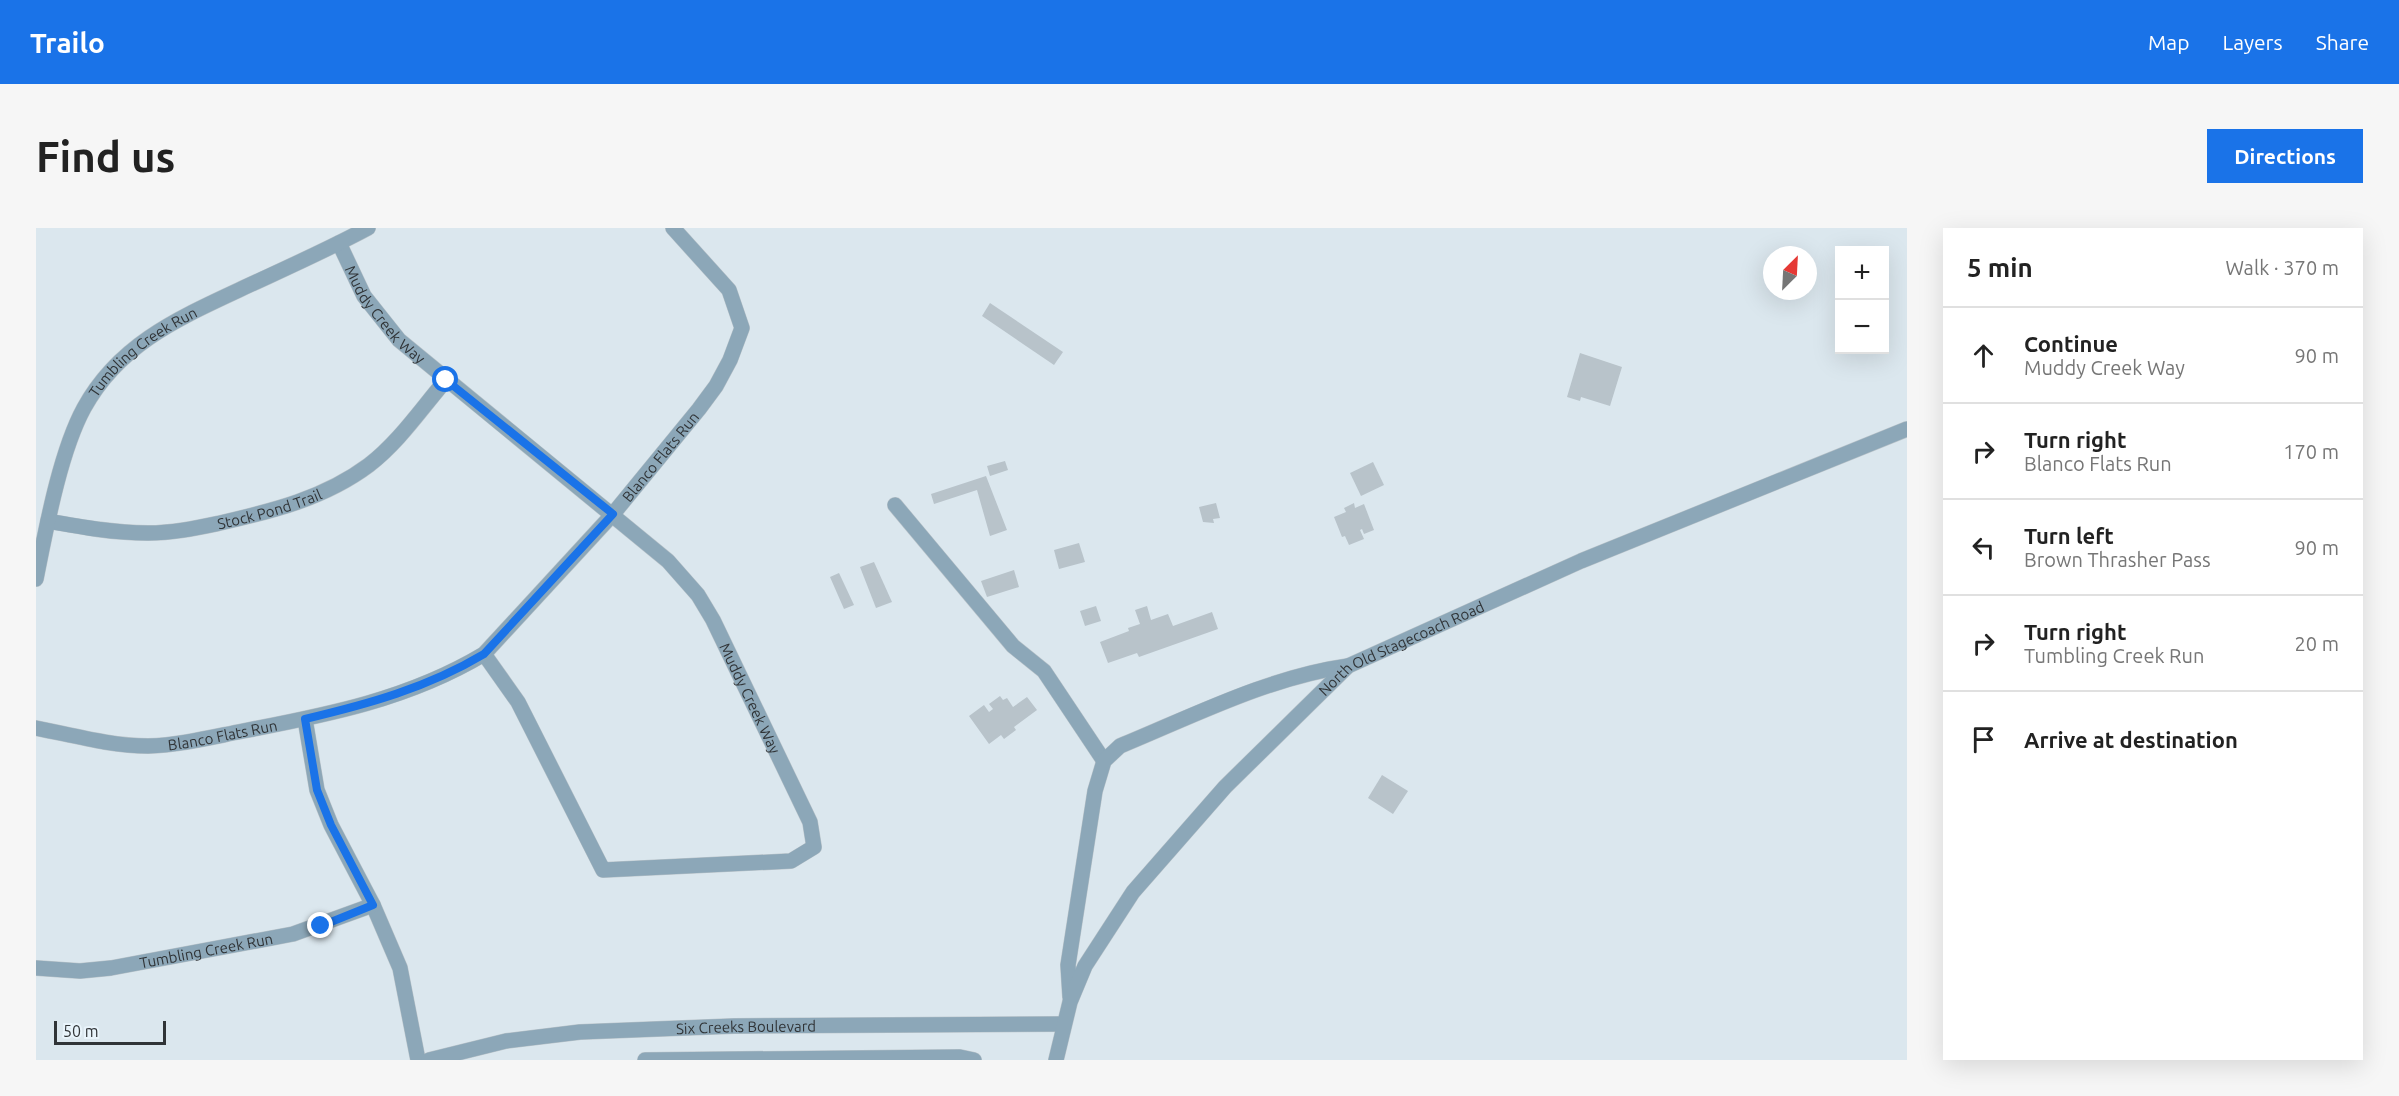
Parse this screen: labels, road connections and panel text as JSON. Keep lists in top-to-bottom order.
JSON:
{
  "streets": {
    "street": [
      "Muddy Creek Way",
      "Tumbling Creek Run",
      "Blanco Flats Run",
      "Stock Pond Trail",
      "North Old Stagecoach Road",
      "Six Creeks Boulevard"
    ]
  },
  "crossings": [
    ["Muddy Creek Way", "Tumbling Creek Run"],
    ["Muddy Creek Way", "Blanco Flats Run"],
    ["Muddy Creek Way", "Stock Pond Trail"],
    ["Tumbling Creek Run", "Stock Pond Trail"],
    ["North Old Stagecoach Road", "Six Creeks Boulevard"]
  ],
  "scale_bar": "50 m",
  "north": "top right",
  "page": {
    "header": "Trailo",
    "nav": ["Map", "Layers", "Share"],
    "buttons": "Directions",
    "title": "Find us",
    "heading": ["5 min", "Walk · 370 m"],
    "map_buttons": ["+", "−"],
    "list": [
      ["Continue", "Muddy Creek Way", "90 m"],
      ["Turn right", "Blanco Flats Run", "170 m"],
      ["Turn left", "Brown Thrasher Pass", "90 m"],
      ["Turn right", "Tumbling Creek Run", "20 m"],
      "Arrive at destination"
    ],
    "scale": "50 m"
  }
}
